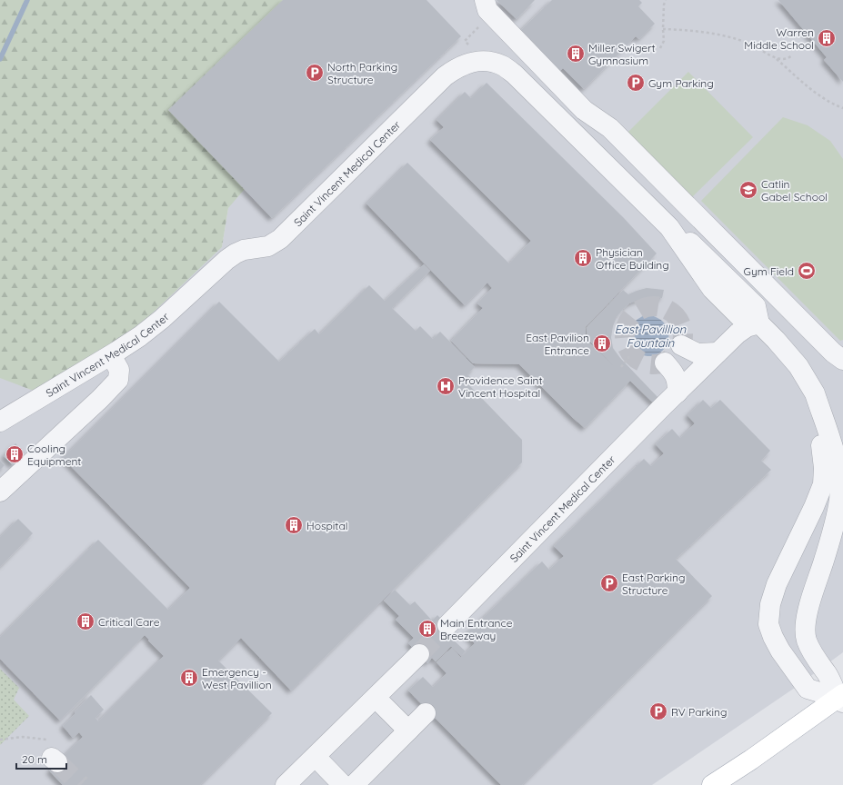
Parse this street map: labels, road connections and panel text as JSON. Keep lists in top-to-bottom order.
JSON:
{
  "streets": {
    "lane": ["Saint Vincent Medical Center"]
  },
  "water": ["East Pavillion Fountain"],
  "places": {
    "building": [
      "Warren Middle School",
      "Miller Swigert Gymnasium",
      "Physician Office Building",
      "East Pavilion Entrance",
      "Cooling Equipment",
      "Hospital",
      "Critical Care",
      "Main Entrance Breezeway",
      "Emergency - West Pavillion"
    ],
    "parking": [
      "North Parking Structure",
      "Gym Parking",
      "East Parking Structure",
      "RV Parking"
    ],
    "school or university": ["Catlin Gabel School"],
    "sports": ["Gym Field"],
    "hospital": ["Providence Saint Vincent Hospital"]
  },
  "scale_bar": "20 m"
}
